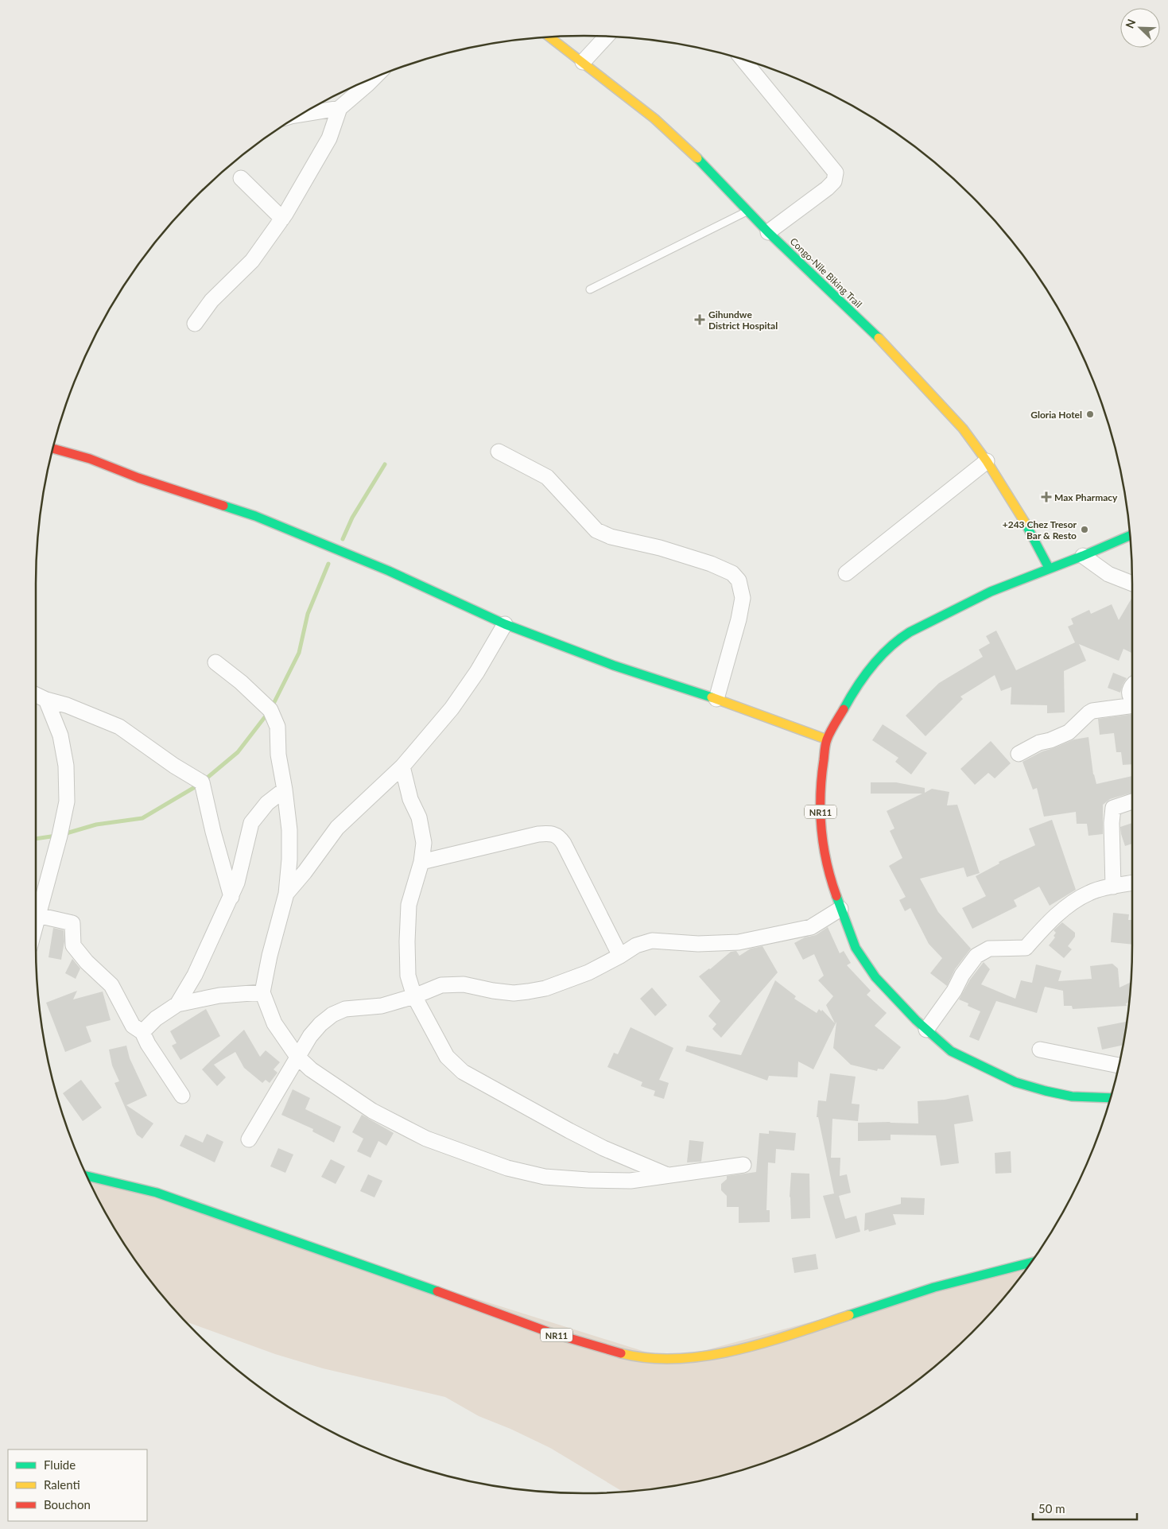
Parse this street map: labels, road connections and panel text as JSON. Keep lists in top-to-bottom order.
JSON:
{
  "streets": {
    "main road": ["Congo-Nile Biking Trail", "NR11"]
  },
  "crossings": [
    ["Congo-Nile Biking Trail", "NR11"]
  ],
  "places": {
    "health": ["Gihundwe District Hospital", "Max Pharmacy"],
    "other": ["Gloria Hotel", "+243 Chez Tresor Bar & Resto"]
  },
  "legend": ["Fluide", "Ralenti", "Bouchon"],
  "scale_bar": "50 m",
  "north": "top left"
}
